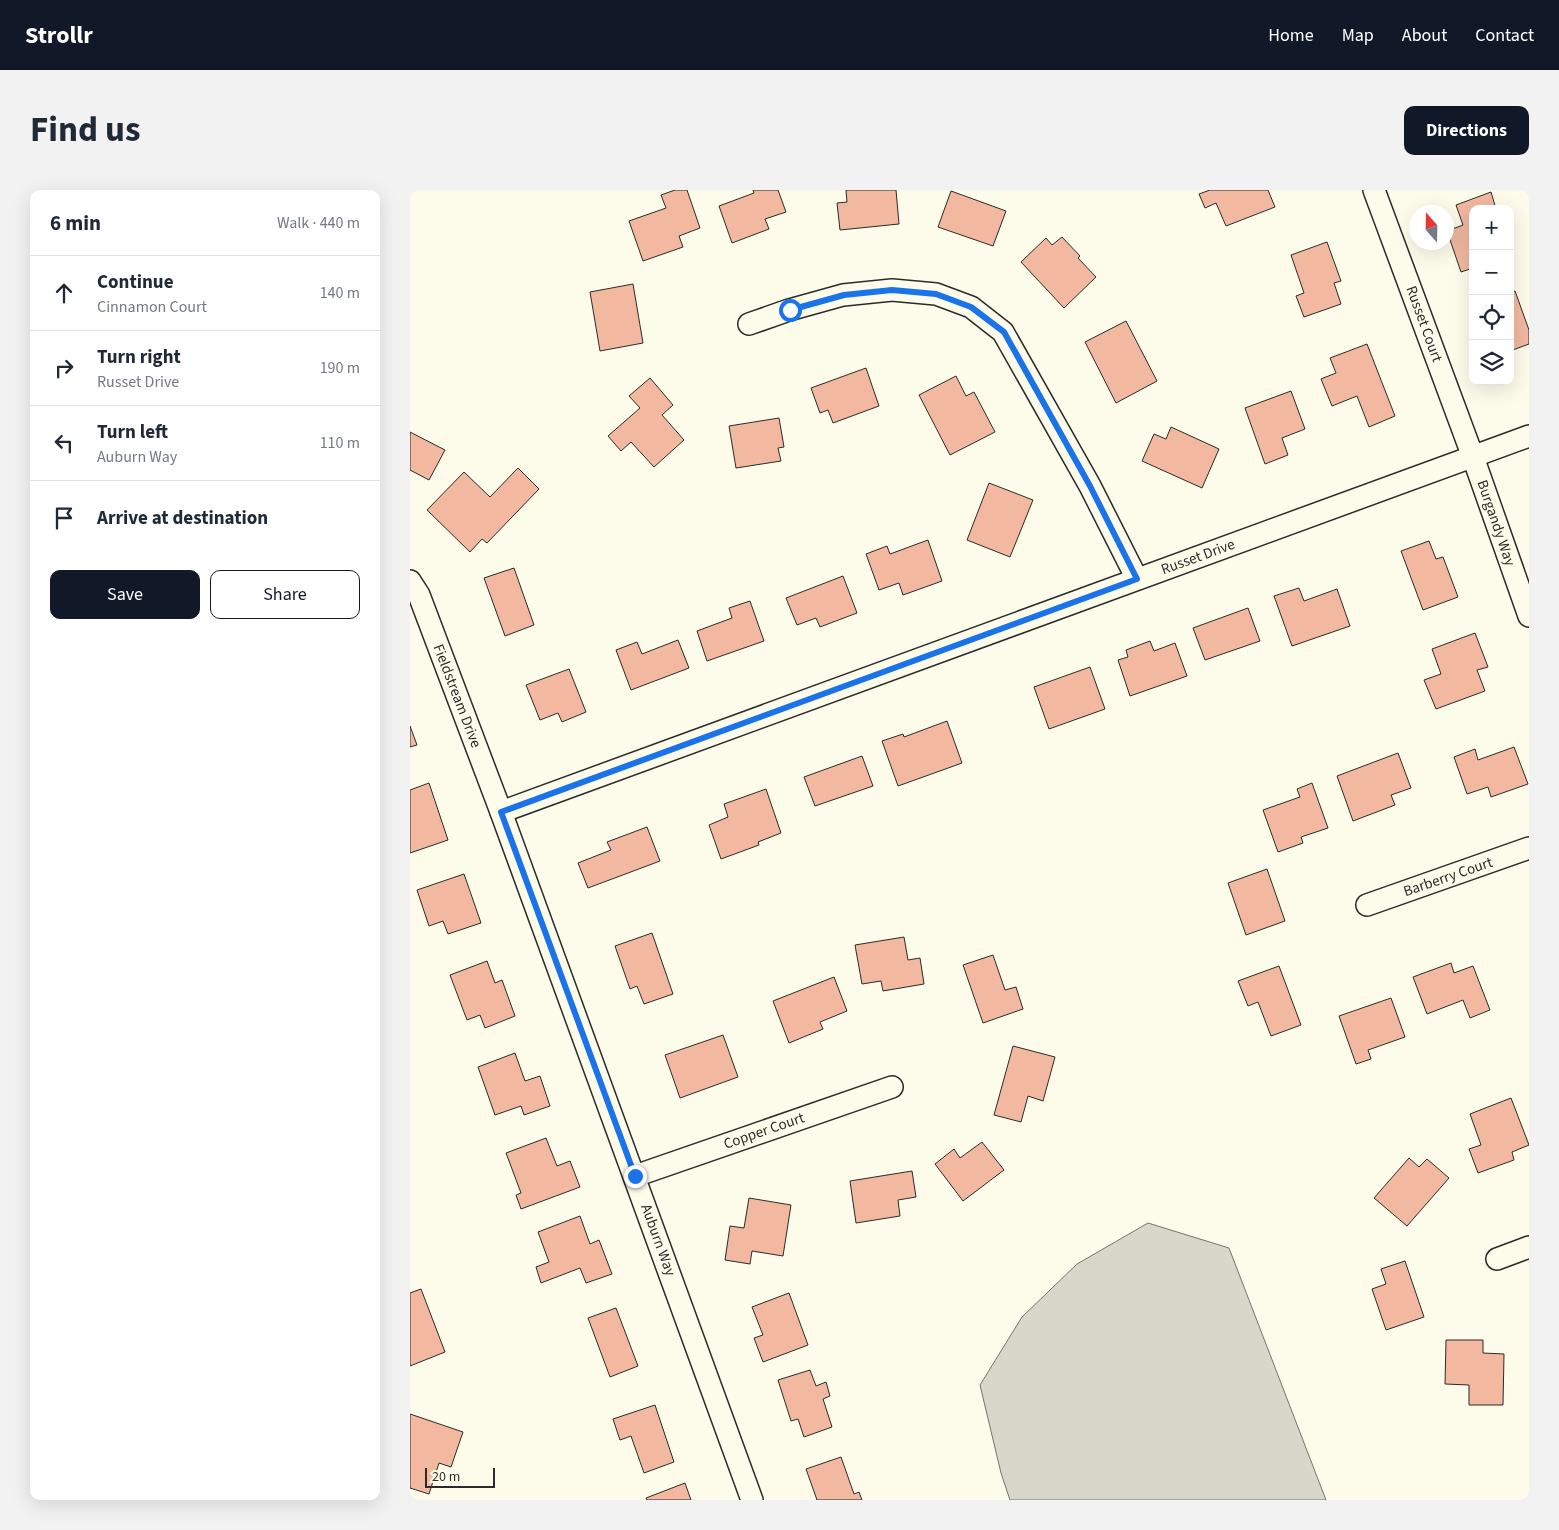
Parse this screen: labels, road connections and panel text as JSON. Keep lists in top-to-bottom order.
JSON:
{
  "streets": {
    "street": [
      "Russet Court",
      "Burgandy Way",
      "Russet Drive",
      "Fieldstream Drive",
      "Barberry Court",
      "Copper Court",
      "Auburn Way"
    ]
  },
  "crossings": [
    ["Russet Court", "Burgandy Way"],
    ["Russet Court", "Russet Drive"],
    ["Burgandy Way", "Russet Drive"],
    ["Russet Drive", "Fieldstream Drive"],
    ["Russet Drive", "Auburn Way"],
    ["Fieldstream Drive", "Auburn Way"],
    ["Copper Court", "Auburn Way"]
  ],
  "scale_bar": "20 m",
  "north": "top",
  "page": {
    "header": "Strollr",
    "nav": [
      "Home",
      "Map",
      "About",
      "Contact"
    ],
    "title": "Find us",
    "buttons": [
      "Directions",
      ["Save", "Share"]
    ],
    "heading": ["6 min", "Walk · 440 m"],
    "map_buttons": ["+", "−"],
    "list": [
      ["Continue", "Cinnamon Court", "140 m"],
      ["Turn right", "Russet Drive", "190 m"],
      ["Turn left", "Auburn Way", "110 m"],
      "Arrive at destination"
    ],
    "scale": "20 m"
  }
}
